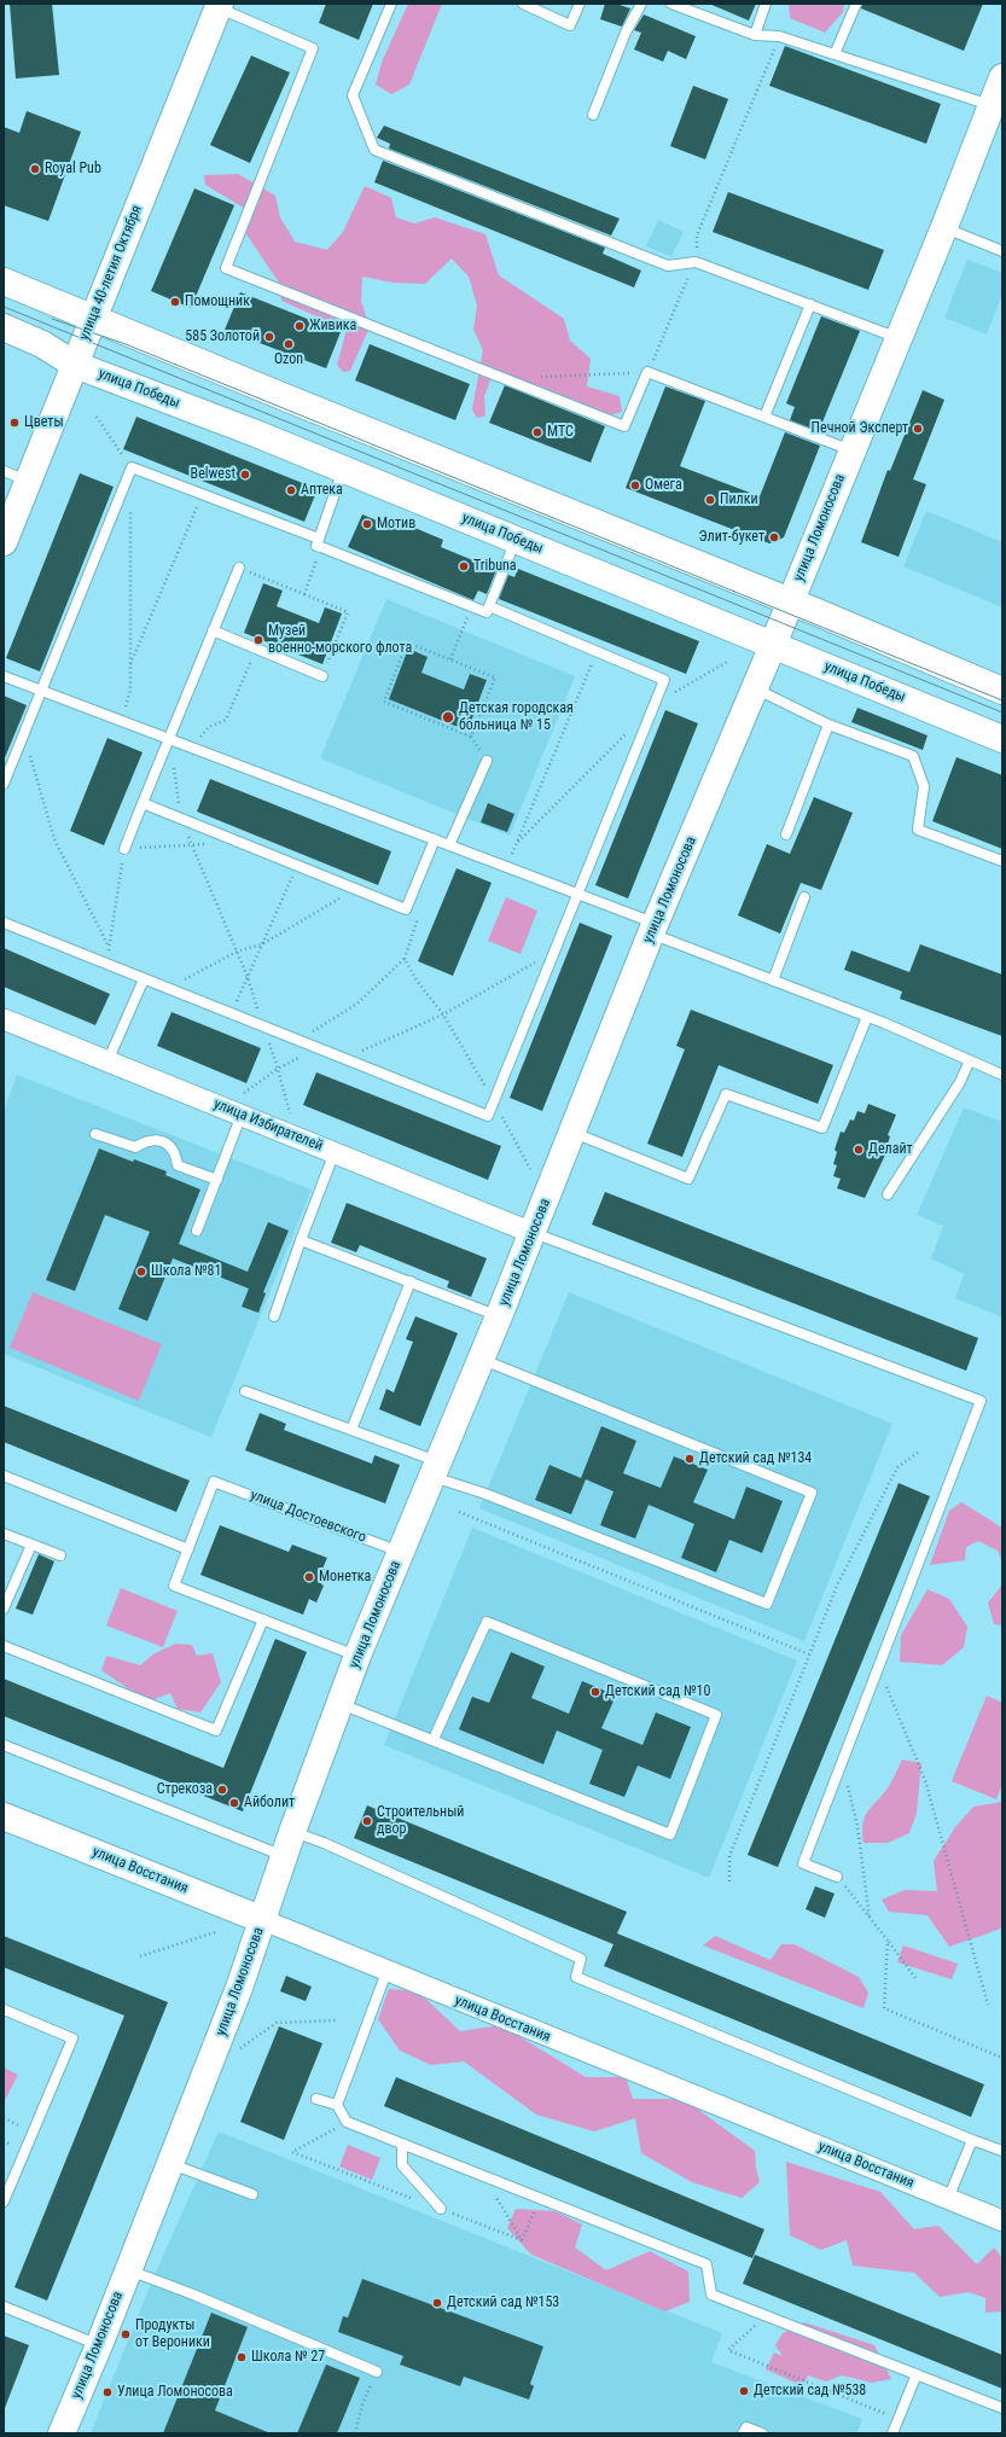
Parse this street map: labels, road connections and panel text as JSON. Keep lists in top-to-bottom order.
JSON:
{
  "streets": {
    "street": [
      "улица 40-летия Октября",
      "улица Победы",
      "улица Ломоносова",
      "улица Избирателей",
      "улица Восстания"
    ],
    "lane": ["улица Достоевского"]
  },
  "crossings": [
    ["улица 40-летия Октября", "улица Победы"],
    ["улица Победы", "улица Ломоносова"],
    ["улица Ломоносова", "улица Избирателей"],
    ["улица Ломоносова", "улица Достоевского"],
    ["улица Ломоносова", "улица Восстания"]
  ],
  "places": [
    "Royal Pub",
    "Помощник",
    "Живика",
    "585 Золотой",
    "Ozon",
    "Цветы",
    "Печной Эксперт",
    "МТС",
    "Belwest",
    "Омега",
    "Аптека",
    "Пилки",
    "Мотив",
    "Элит-букет",
    "Tribuna",
    "Музей военно-морского флота",
    "Детская городская больница № 15",
    "Делайт",
    "Школа №81",
    "Детский сад №134",
    "Монетка",
    "Детский сад №10",
    "Стрекоза",
    "Айболит",
    "Строительный двор",
    "Детский сад №153",
    "Продукты от Вероники",
    "Школа № 27",
    "Детский сад №538",
    "Улица Ломоносова"
  ]
}
